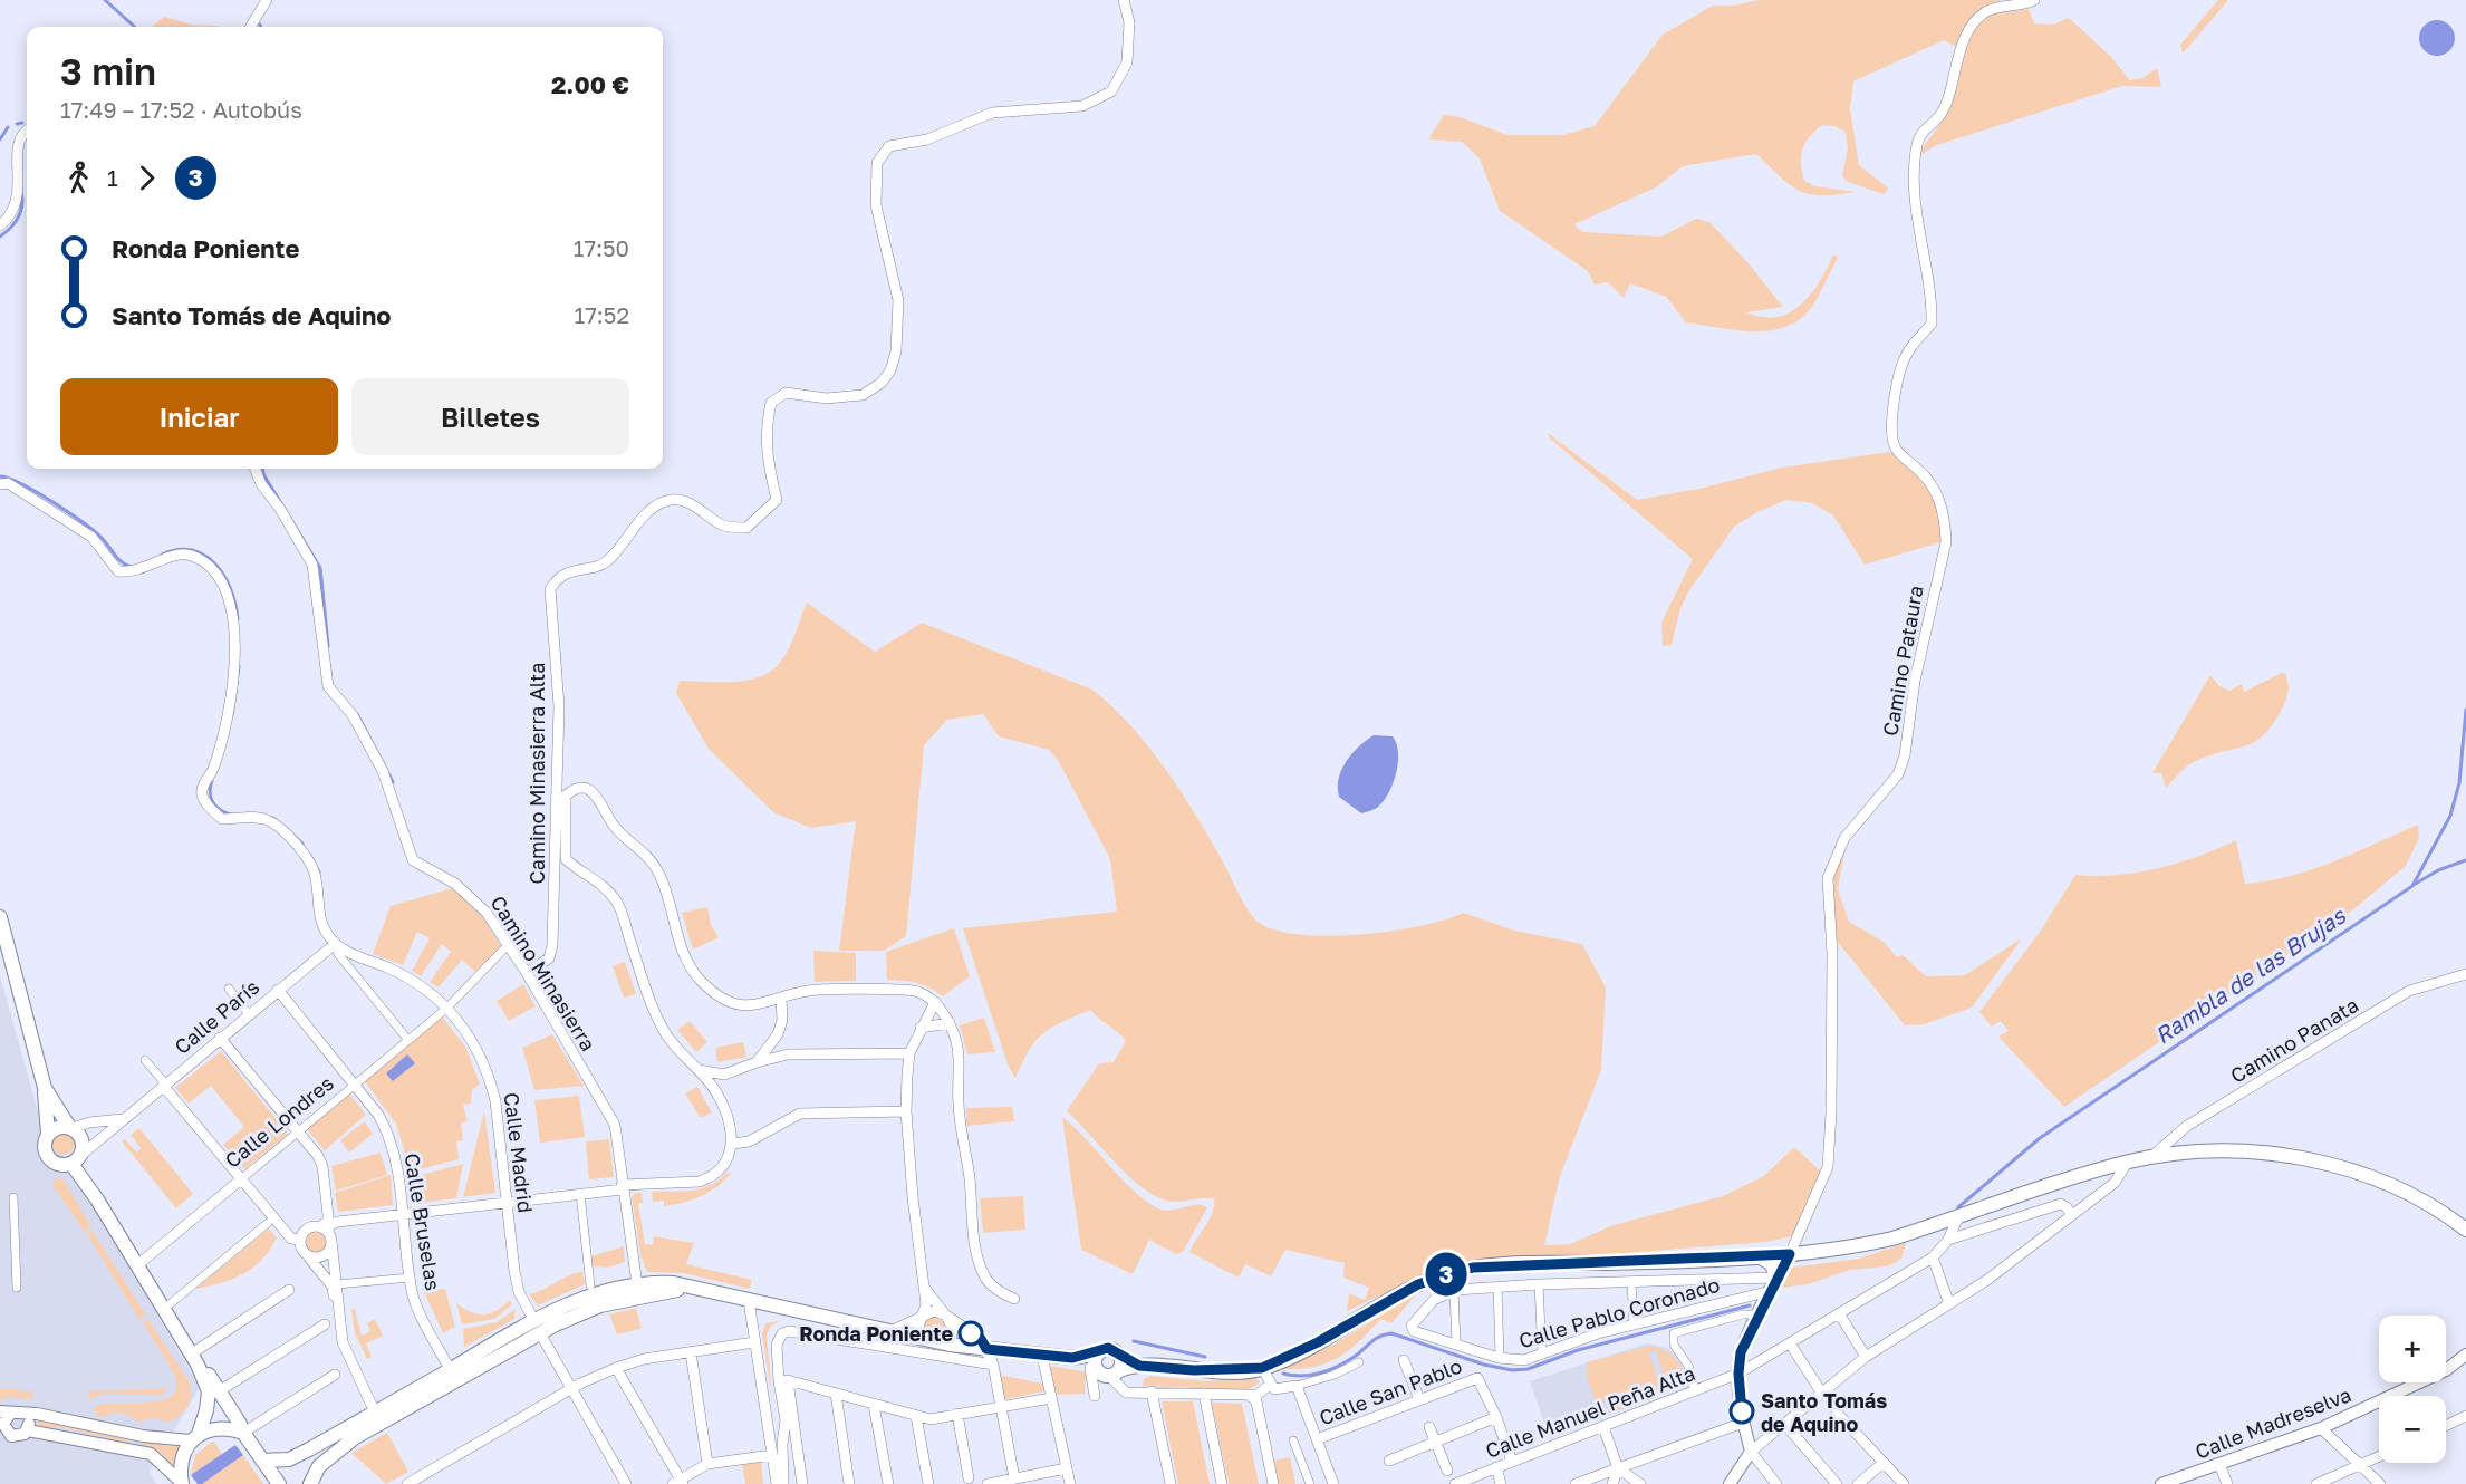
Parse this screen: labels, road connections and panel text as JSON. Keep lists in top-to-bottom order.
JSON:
{
  "streets": {
    "street": [
      "Camino Pataura",
      "Camino Minasierra Alta",
      "Camino Minasierra",
      "Calle París",
      "Camino Panata",
      "Calle Londres",
      "Calle Madrid",
      "Calle Bruselas",
      "Calle Pablo Coronado",
      "Calle San Pablo",
      "Calle Manuel Peña Alta",
      "Calle Madreselva"
    ]
  },
  "crossings": [
    ["Camino Pataura", "Calle Pablo Coronado"],
    ["Camino Pataura", "Calle Manuel Peña Alta"],
    ["Camino Minasierra Alta", "Camino Minasierra"],
    ["Camino Minasierra", "Calle Londres"],
    ["Calle París", "Calle Madrid"],
    ["Calle París", "Calle Bruselas"],
    ["Calle Londres", "Calle Madrid"],
    ["Calle Londres", "Calle Bruselas"]
  ],
  "water": ["Rambla de las Brujas"],
  "places": ["Ronda Poniente", "Santo Tomás de Aquino"],
  "lines": ["bus line 3"],
  "page": {
    "on_map": "3",
    "heading": ["3 min", "17:49 – 17:52 · Autobús", "2.00 €"],
    "legs": ["1", "3"],
    "list": [
      {
        "name": "Ronda Poniente",
        "value": "17:50"
      },
      {
        "name": "Santo Tomás de Aquino",
        "value": "17:52"
      }
    ],
    "buttons": ["Iniciar", "Billetes"],
    "map_buttons": ["+", "−"]
  }
}
